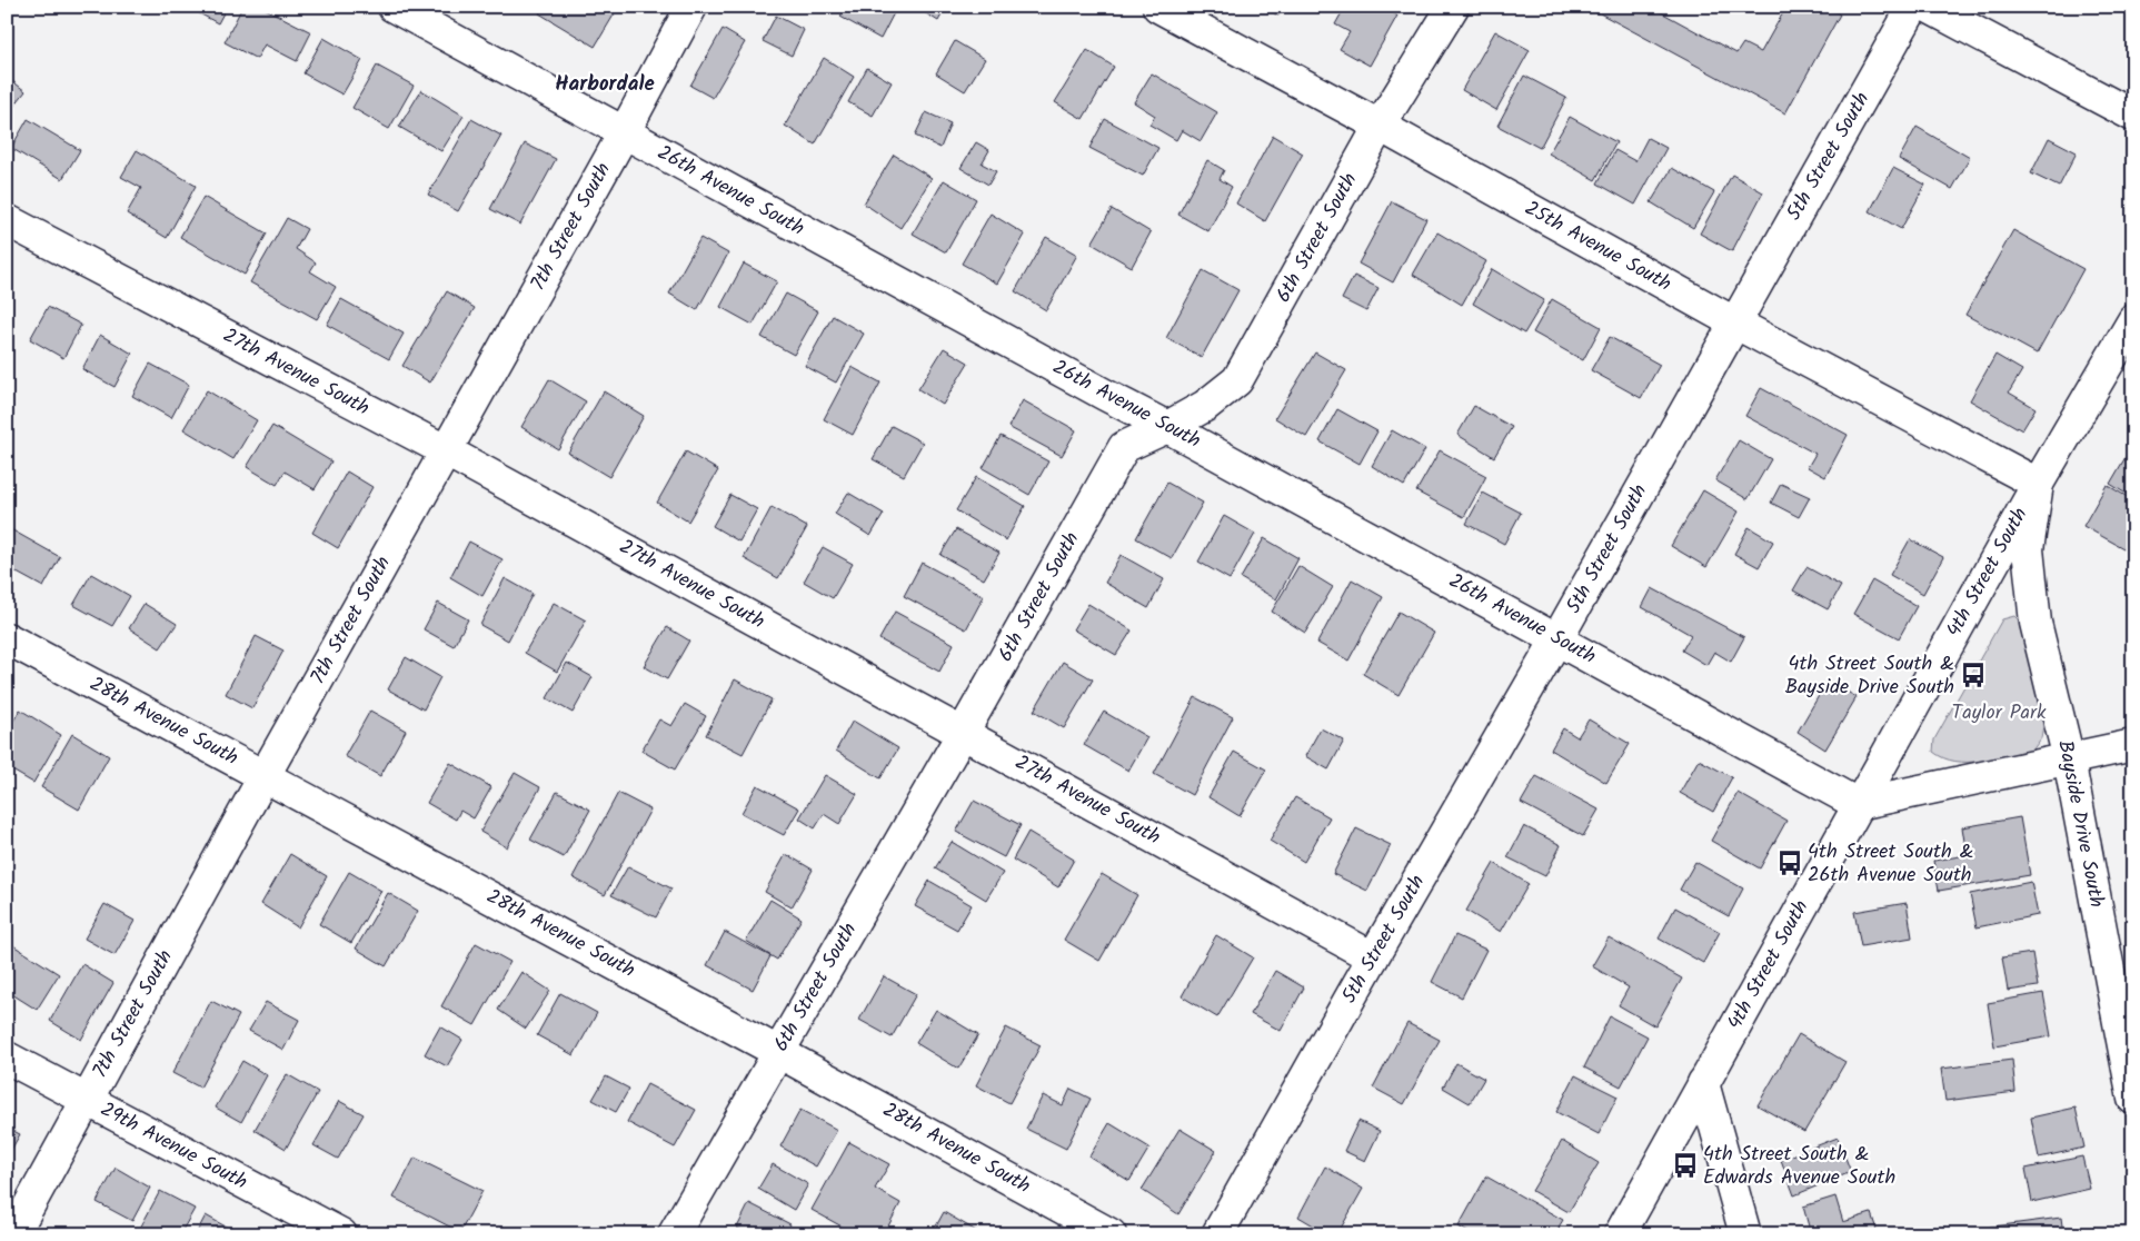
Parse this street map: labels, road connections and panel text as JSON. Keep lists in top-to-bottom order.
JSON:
{
  "streets": {
    "street": [
      "5th Street South",
      "26th Avenue South",
      "7th Street South",
      "6th Street South",
      "25th Avenue South",
      "27th Avenue South",
      "4th Street South",
      "28th Avenue South",
      "Bayside Drive South",
      "29th Avenue South"
    ]
  },
  "crossings": [
    ["5th Street South", "26th Avenue South"],
    ["5th Street South", "25th Avenue South"],
    ["5th Street South", "27th Avenue South"],
    ["26th Avenue South", "7th Street South"],
    ["26th Avenue South", "6th Street South"],
    ["26th Avenue South", "4th Street South"],
    ["7th Street South", "27th Avenue South"],
    ["7th Street South", "28th Avenue South"],
    ["7th Street South", "29th Avenue South"],
    ["6th Street South", "25th Avenue South"],
    ["6th Street South", "27th Avenue South"],
    ["6th Street South", "28th Avenue South"],
    ["25th Avenue South", "4th Street South"],
    ["25th Avenue South", "Bayside Drive South"],
    ["4th Street South", "Bayside Drive South"]
  ],
  "districts": ["Harbordale"],
  "parks": ["Taylor Park"],
  "places": {
    "bus stop": ["4th Street South & Bayside Drive South", "4th Street South & 26th Avenue South", "4th Street South & Edwards Avenue South"]
  }
}
